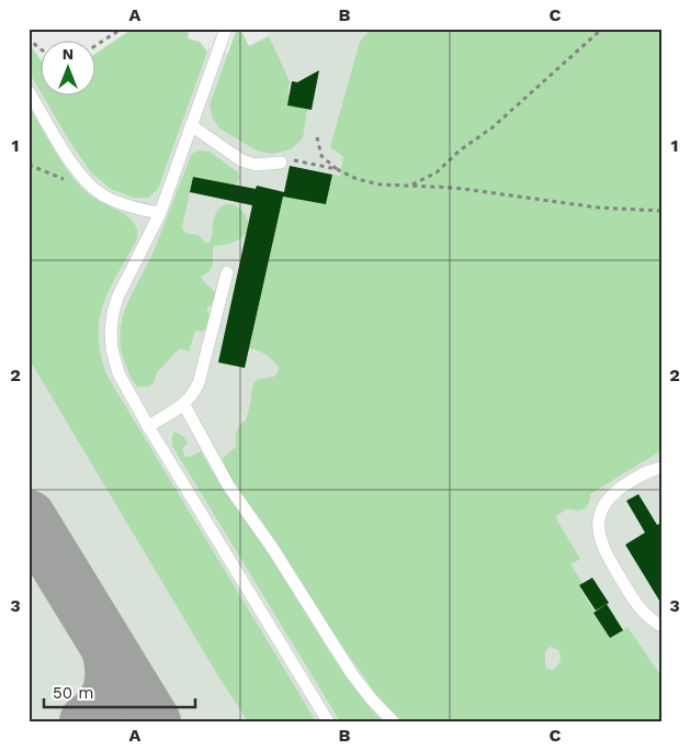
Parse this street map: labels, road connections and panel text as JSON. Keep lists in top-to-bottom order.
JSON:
{
  "scale_bar": "50 m",
  "north": "top",
  "grid": {
    "columns": ["A", "B", "C"],
    "rows": ["1", "2", "3"]
  }
}
